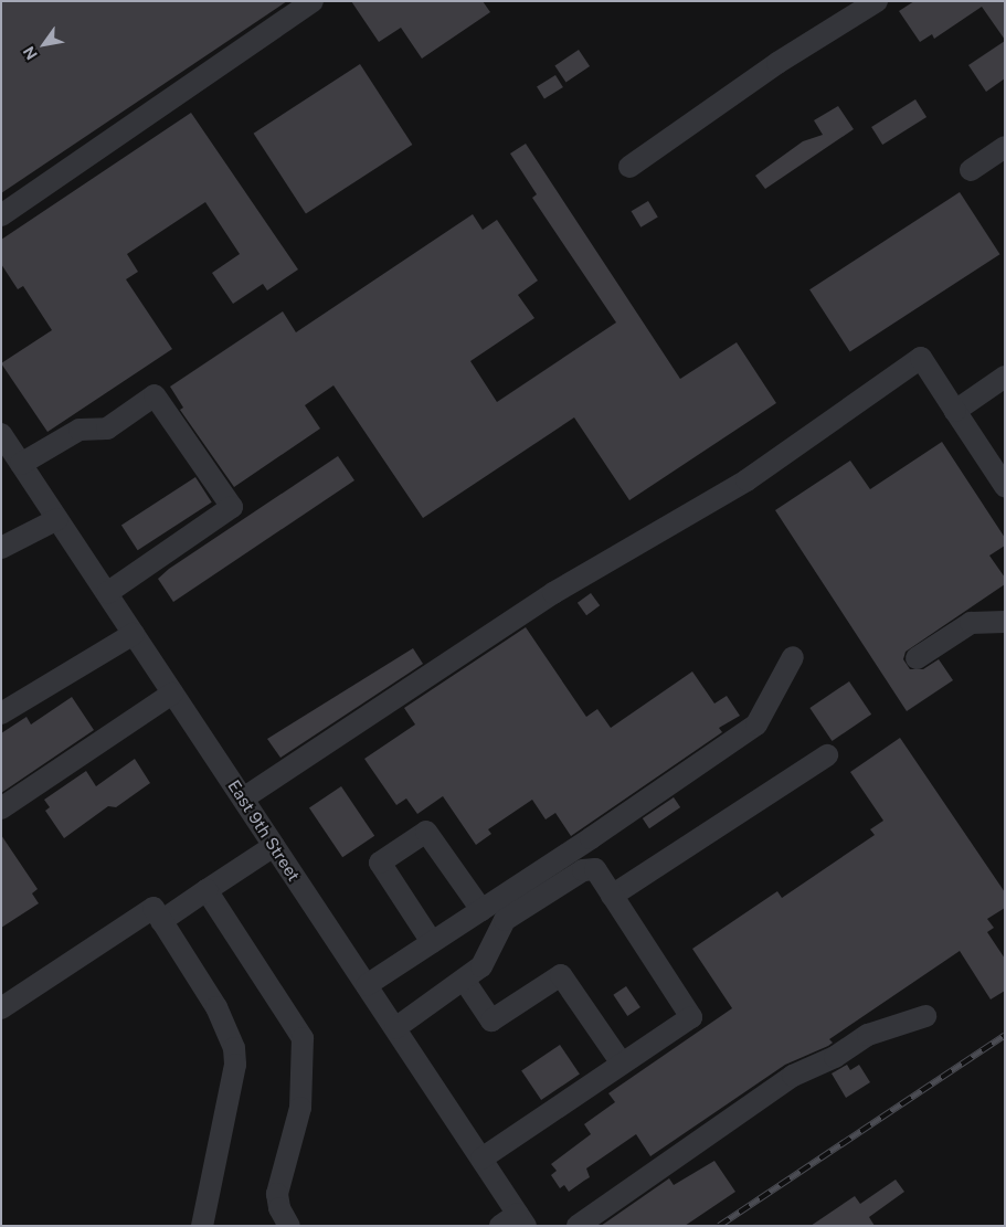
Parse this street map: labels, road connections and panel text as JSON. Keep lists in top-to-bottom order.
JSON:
{
  "streets": {
    "street": ["East 9th Street"]
  },
  "north": "bottom left"
}
